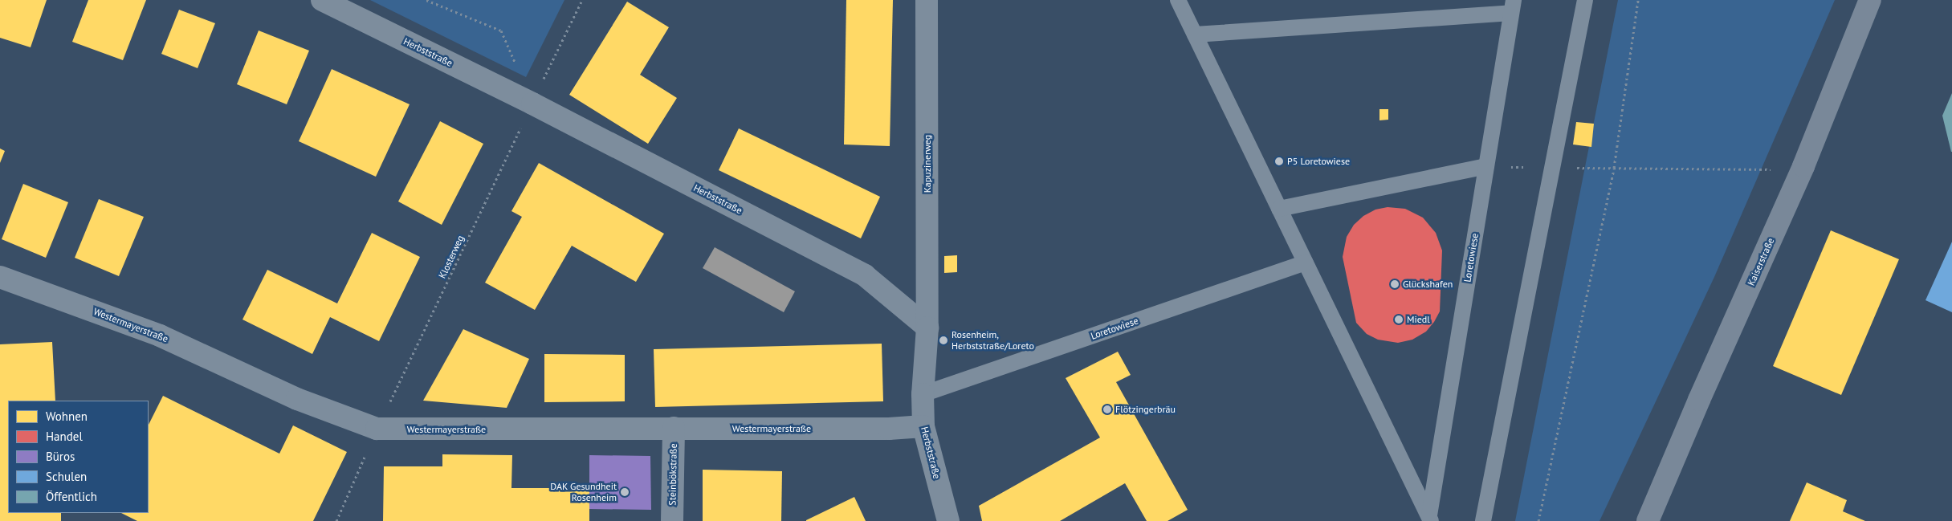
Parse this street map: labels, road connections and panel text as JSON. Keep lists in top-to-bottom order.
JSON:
{
  "streets": {
    "street": [
      "Herbststraße",
      "Kapuzinerweg",
      "Kaiserstraße",
      "Westermayerstraße",
      "Steinbökstraße"
    ],
    "lane": ["Loretowiese"],
    "path": ["Klosterweg"]
  },
  "crossings": [
    ["Herbststraße", "Kapuzinerweg"],
    ["Herbststraße", "Klosterweg"],
    ["Herbststraße", "Loretowiese"],
    ["Herbststraße", "Westermayerstraße"],
    ["Klosterweg", "Westermayerstraße"],
    ["Westermayerstraße", "Steinbökstraße"]
  ],
  "places": [
    "P5 Loretowiese",
    "Glückshafen",
    "Miedl",
    "Rosenheim, Herbststraße/Loreto",
    "Flötzingerbräu",
    "DAK Gesundheit Rosenheim"
  ],
  "legend": [
    "Wohnen",
    "Handel",
    "Büros",
    "Schulen",
    "Öffentlich"
  ]
}
